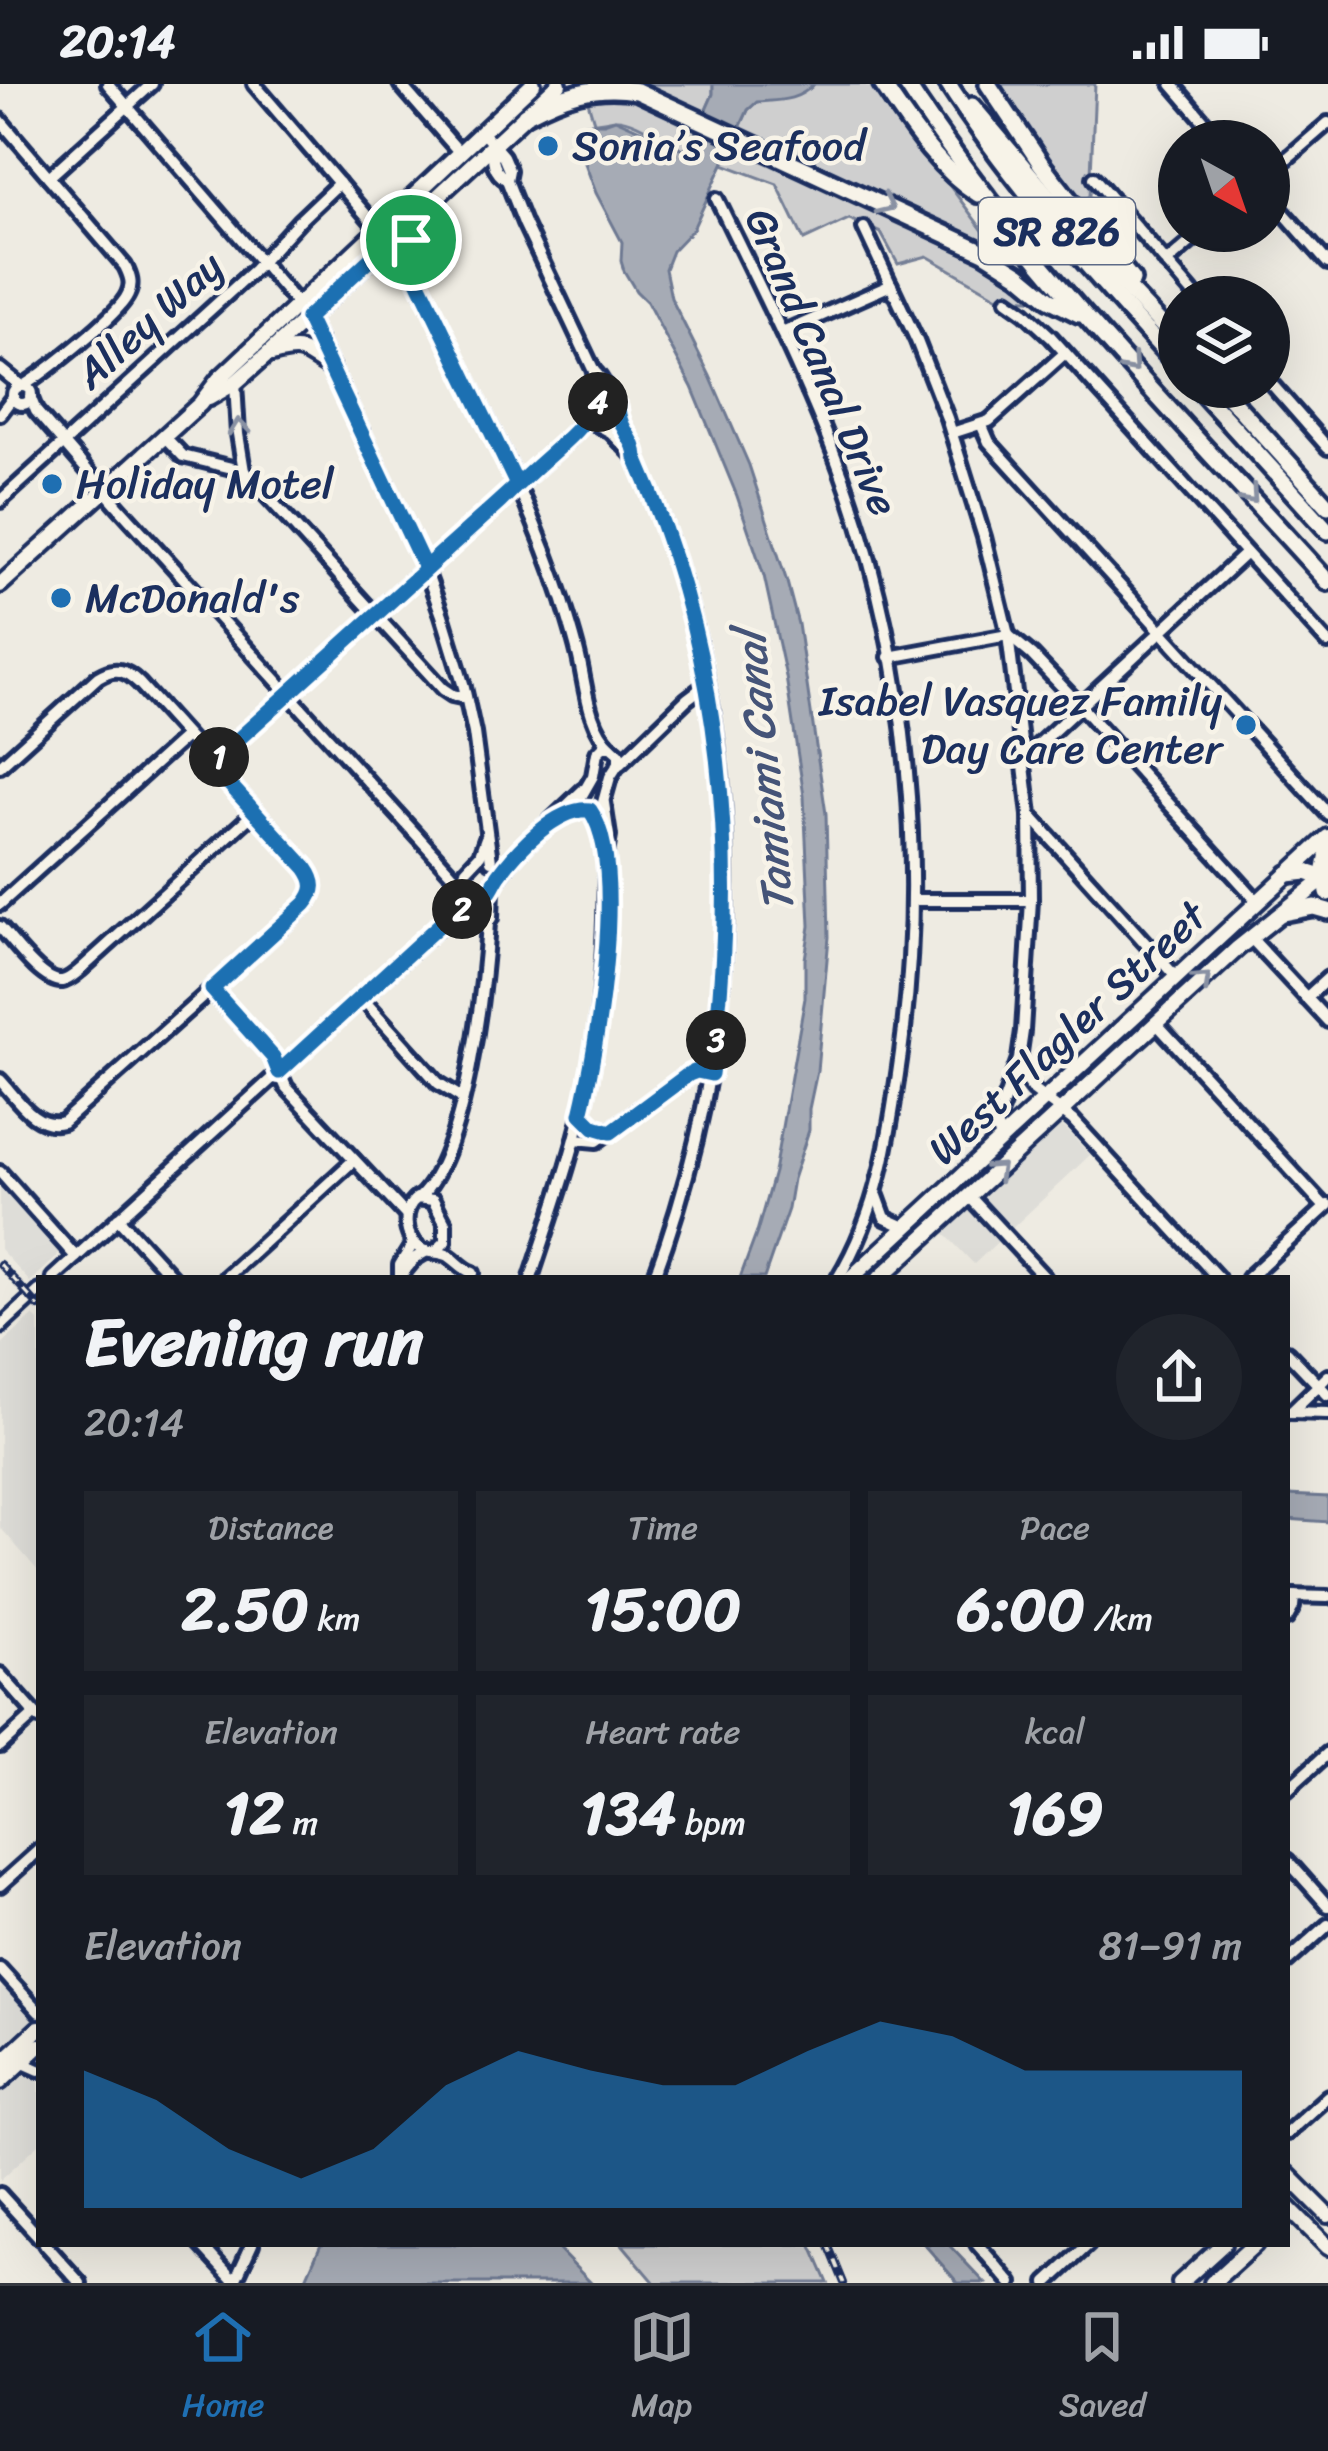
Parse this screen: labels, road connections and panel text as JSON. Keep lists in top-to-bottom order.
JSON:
{
  "streets": {
    "highway": ["SR 826"],
    "main road": ["West Flagler Street"],
    "street": ["Alley Way", "Grand Canal Drive"]
  },
  "water": ["Tamiami Canal"],
  "places": [
    "Sonia’s Seafood",
    "Holiday Motel",
    "McDonald's",
    "Isabel Vasquez Family Day Care Center"
  ],
  "north": "bottom right",
  "page": {
    "status": "20:14",
    "pins": [
      "4",
      "1",
      "2",
      "3"
    ],
    "heading": ["Evening run", "20:14"],
    "stats": [
      ["Distance", "2.50 km"],
      ["Time", "15:00"],
      ["Pace", "6:00 /km"],
      ["Elevation", "12 m"],
      ["Heart rate", "134 bpm"],
      ["kcal", "169"]
    ],
    "chart": ["Elevation", "81–91 m"],
    "tabs": ["Home", "Map", "Saved"]
  }
}
